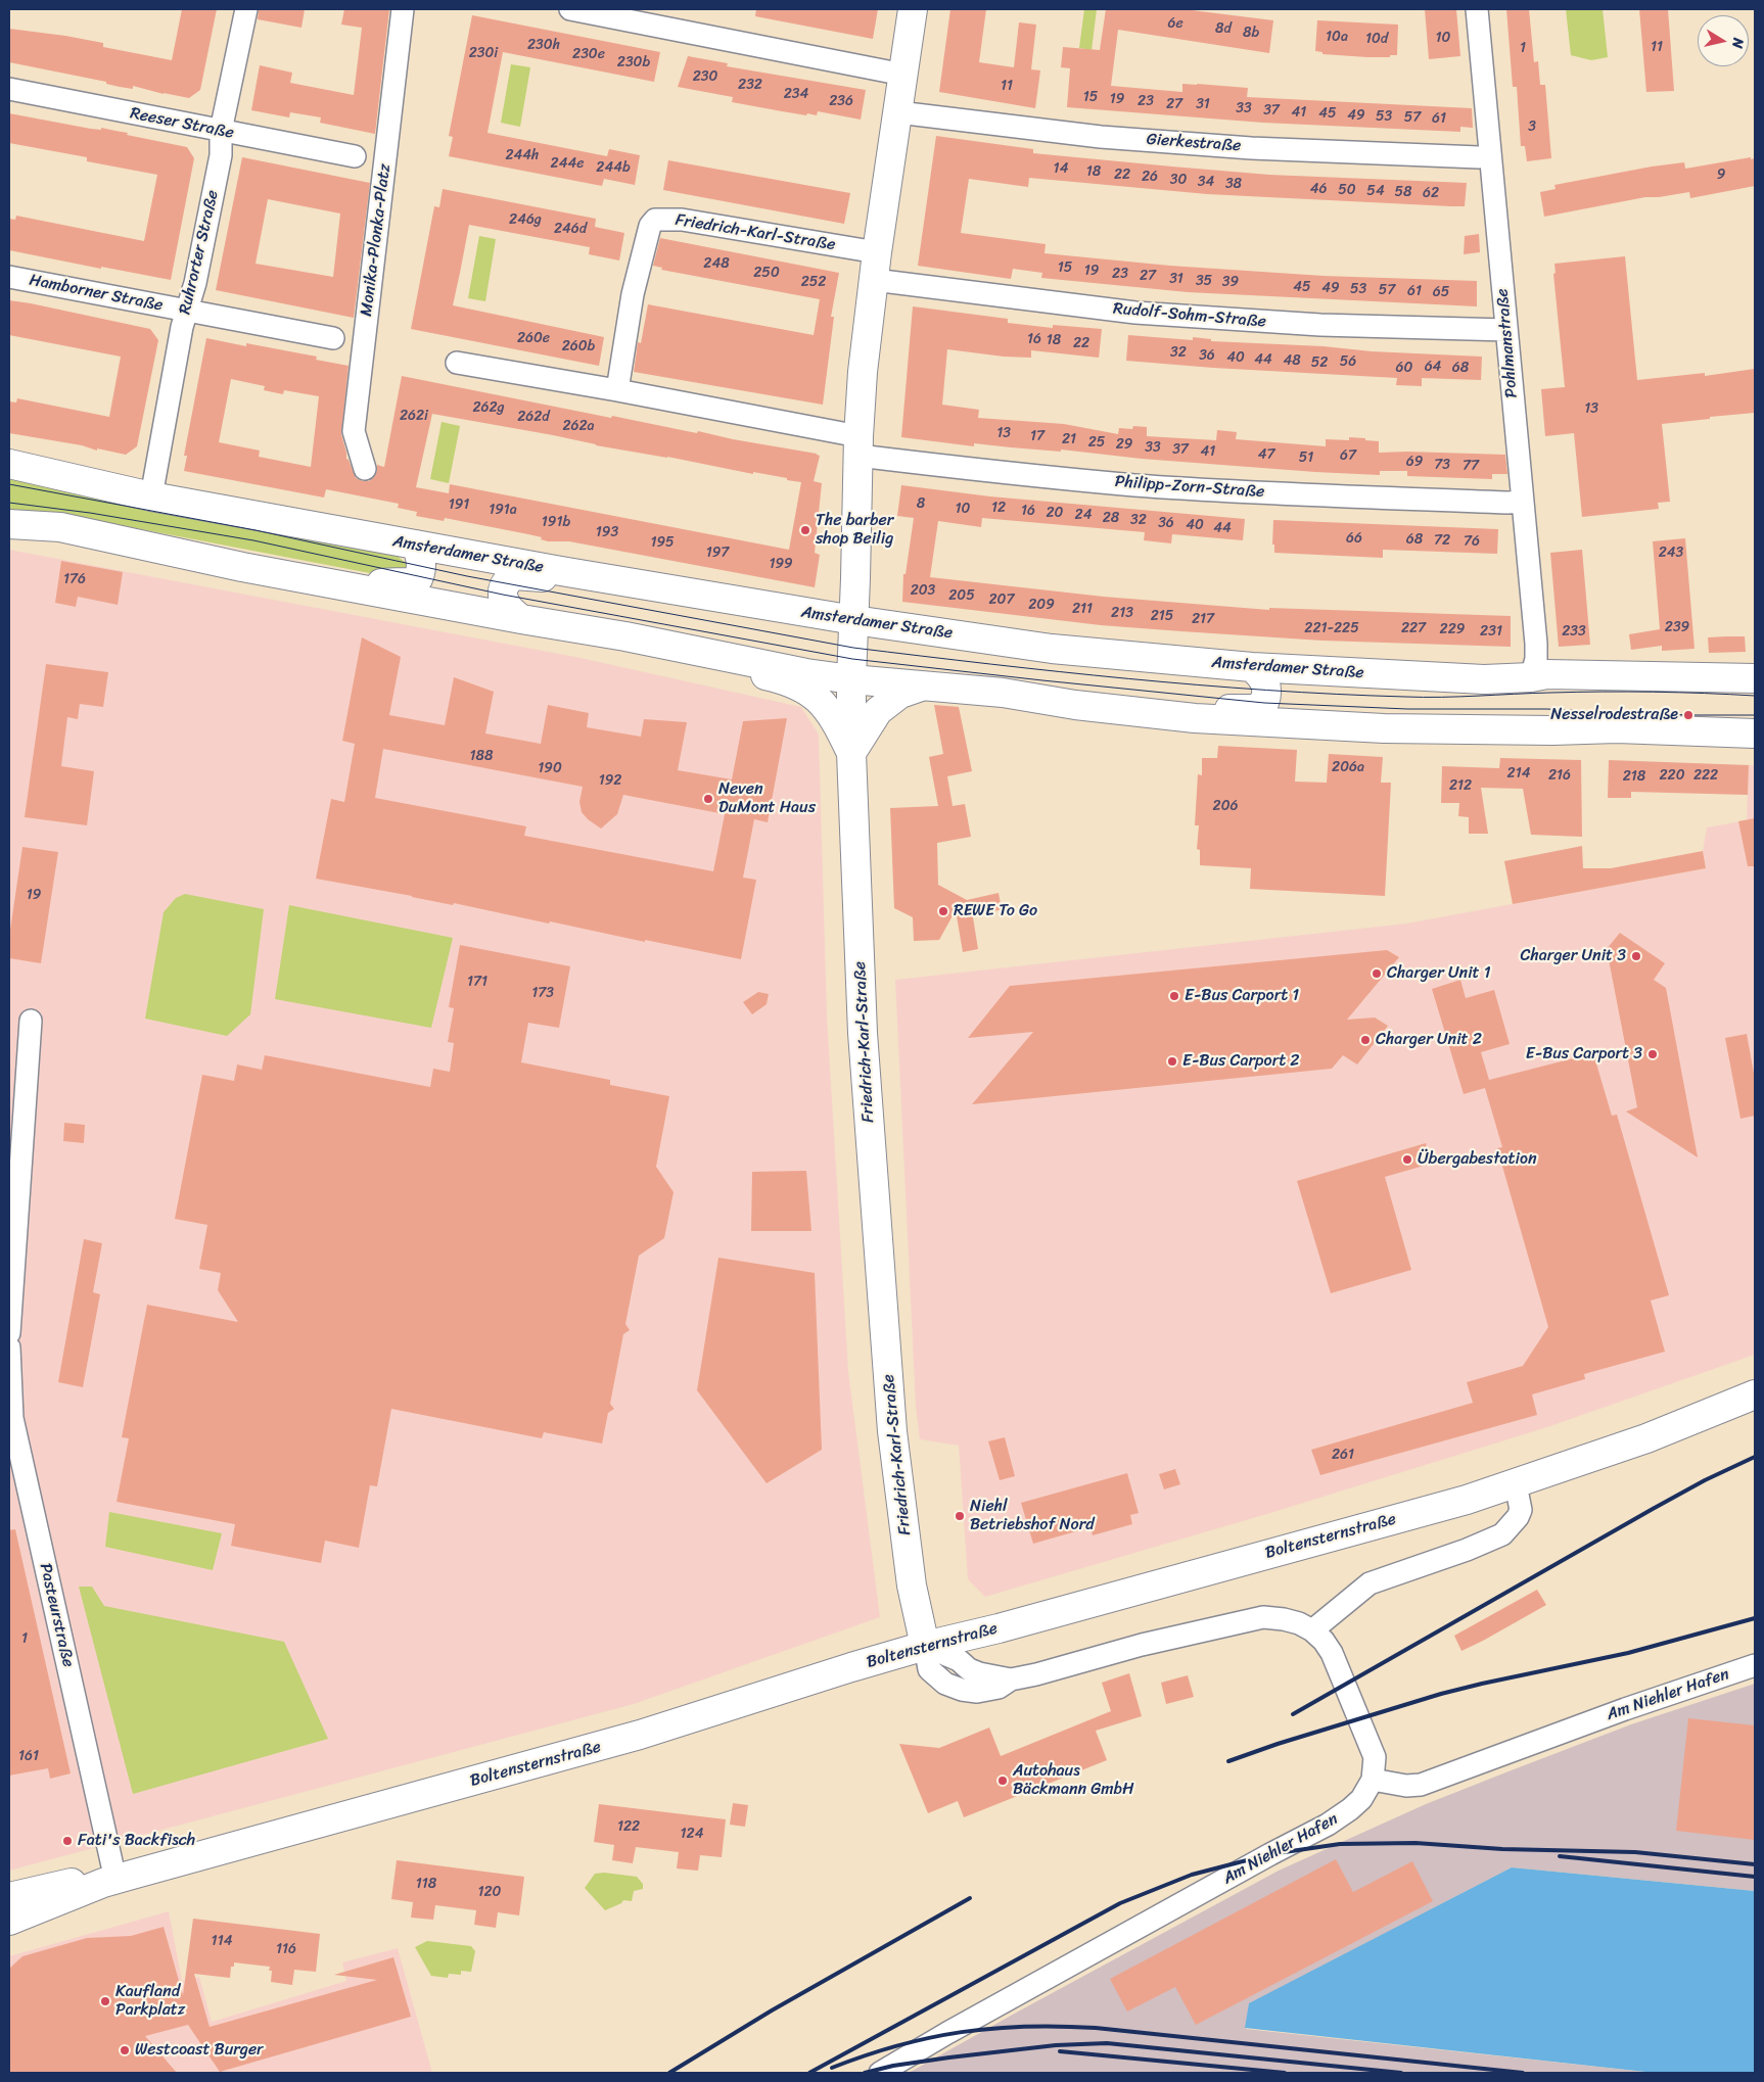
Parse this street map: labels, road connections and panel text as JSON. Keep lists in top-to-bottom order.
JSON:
{
  "streets": {
    "main road": ["Friedrich-Karl-Straße", "Amsterdamer Straße", "Boltensternstraße"],
    "street": [
      "Reeser Straße",
      "Gierkestraße",
      "Monika-Plonka-Platz",
      "Ruhrorter Straße",
      "Hamborner Straße",
      "Rudolf-Sohm-Straße",
      "Pohlmanstraße",
      "Philipp-Zorn-Straße",
      "Pasteurstraße",
      "Am Niehler Hafen"
    ]
  },
  "crossings": [
    ["Reeser Straße", "Ruhrorter Straße"],
    ["Gierkestraße", "Friedrich-Karl-Straße"],
    ["Gierkestraße", "Pohlmanstraße"],
    ["Friedrich-Karl-Straße", "Rudolf-Sohm-Straße"],
    ["Friedrich-Karl-Straße", "Philipp-Zorn-Straße"],
    ["Friedrich-Karl-Straße", "Amsterdamer Straße"],
    ["Friedrich-Karl-Straße", "Boltensternstraße"],
    ["Ruhrorter Straße", "Hamborner Straße"],
    ["Ruhrorter Straße", "Amsterdamer Straße"],
    ["Rudolf-Sohm-Straße", "Pohlmanstraße"],
    ["Pohlmanstraße", "Philipp-Zorn-Straße"],
    ["Pohlmanstraße", "Amsterdamer Straße"],
    ["Boltensternstraße", "Pasteurstraße"]
  ],
  "places": [
    "The barber shop Beilig",
    "Nesselrodestraße",
    "Neven DuMont Haus",
    "REWE To Go",
    "Charger Unit 3",
    "Charger Unit 1",
    "E-Bus Carport 1",
    "Charger Unit 2",
    "E-Bus Carport 3",
    "E-Bus Carport 2",
    "Übergabestation",
    "Niehl Betriebshof Nord",
    "Autohaus Bäckmann GmbH",
    "Fati's Backfisch",
    "Kaufland Parkplatz",
    "Westcoast Burger"
  ],
  "house_numbers": [
    "6e",
    "8d",
    "8b",
    "10a",
    "10",
    "10d",
    "230h",
    "11",
    "1",
    "230i",
    "230e",
    "230b",
    "230",
    "232",
    "11",
    "234",
    "15",
    "19",
    "236",
    "23",
    "27",
    "31",
    "33",
    "37",
    "41",
    "45",
    "49",
    "53",
    "57",
    "61",
    "3",
    "244h",
    "244e",
    "244b",
    "14",
    "18",
    "22",
    "9",
    "26",
    "30",
    "34",
    "38",
    "46",
    "50",
    "54",
    "58",
    "62",
    "246g",
    "246d",
    "248",
    "15",
    "19",
    "250",
    "23",
    "27",
    "31",
    "35",
    "252",
    "39",
    "45",
    "49",
    "53",
    "57",
    "61",
    "65",
    "260e",
    "16",
    "18",
    "22",
    "260b",
    "32",
    "36",
    "40",
    "44",
    "48",
    "56",
    "52",
    "64",
    "60",
    "68",
    "262g",
    "13",
    "262i",
    "262d",
    "262a",
    "13",
    "17",
    "21",
    "25",
    "29",
    "33",
    "37",
    "41",
    "47",
    "67",
    "51",
    "69",
    "73",
    "77",
    "8",
    "191",
    "12",
    "10",
    "191a",
    "16",
    "20",
    "24",
    "28",
    "32",
    "191b",
    "36",
    "40",
    "44",
    "193",
    "66",
    "68",
    "72",
    "76",
    "195",
    "197",
    "243",
    "199",
    "176",
    "203",
    "205",
    "207",
    "209",
    "211",
    "213",
    "215",
    "217",
    "239",
    "221-225",
    "227",
    "229",
    "231",
    "233",
    "188",
    "206a",
    "190",
    "214",
    "216",
    "220",
    "222",
    "218",
    "192",
    "212",
    "206",
    "19",
    "171",
    "173",
    "261",
    "1",
    "161",
    "122",
    "124",
    "118",
    "120",
    "114",
    "116"
  ],
  "north": "right"
}
